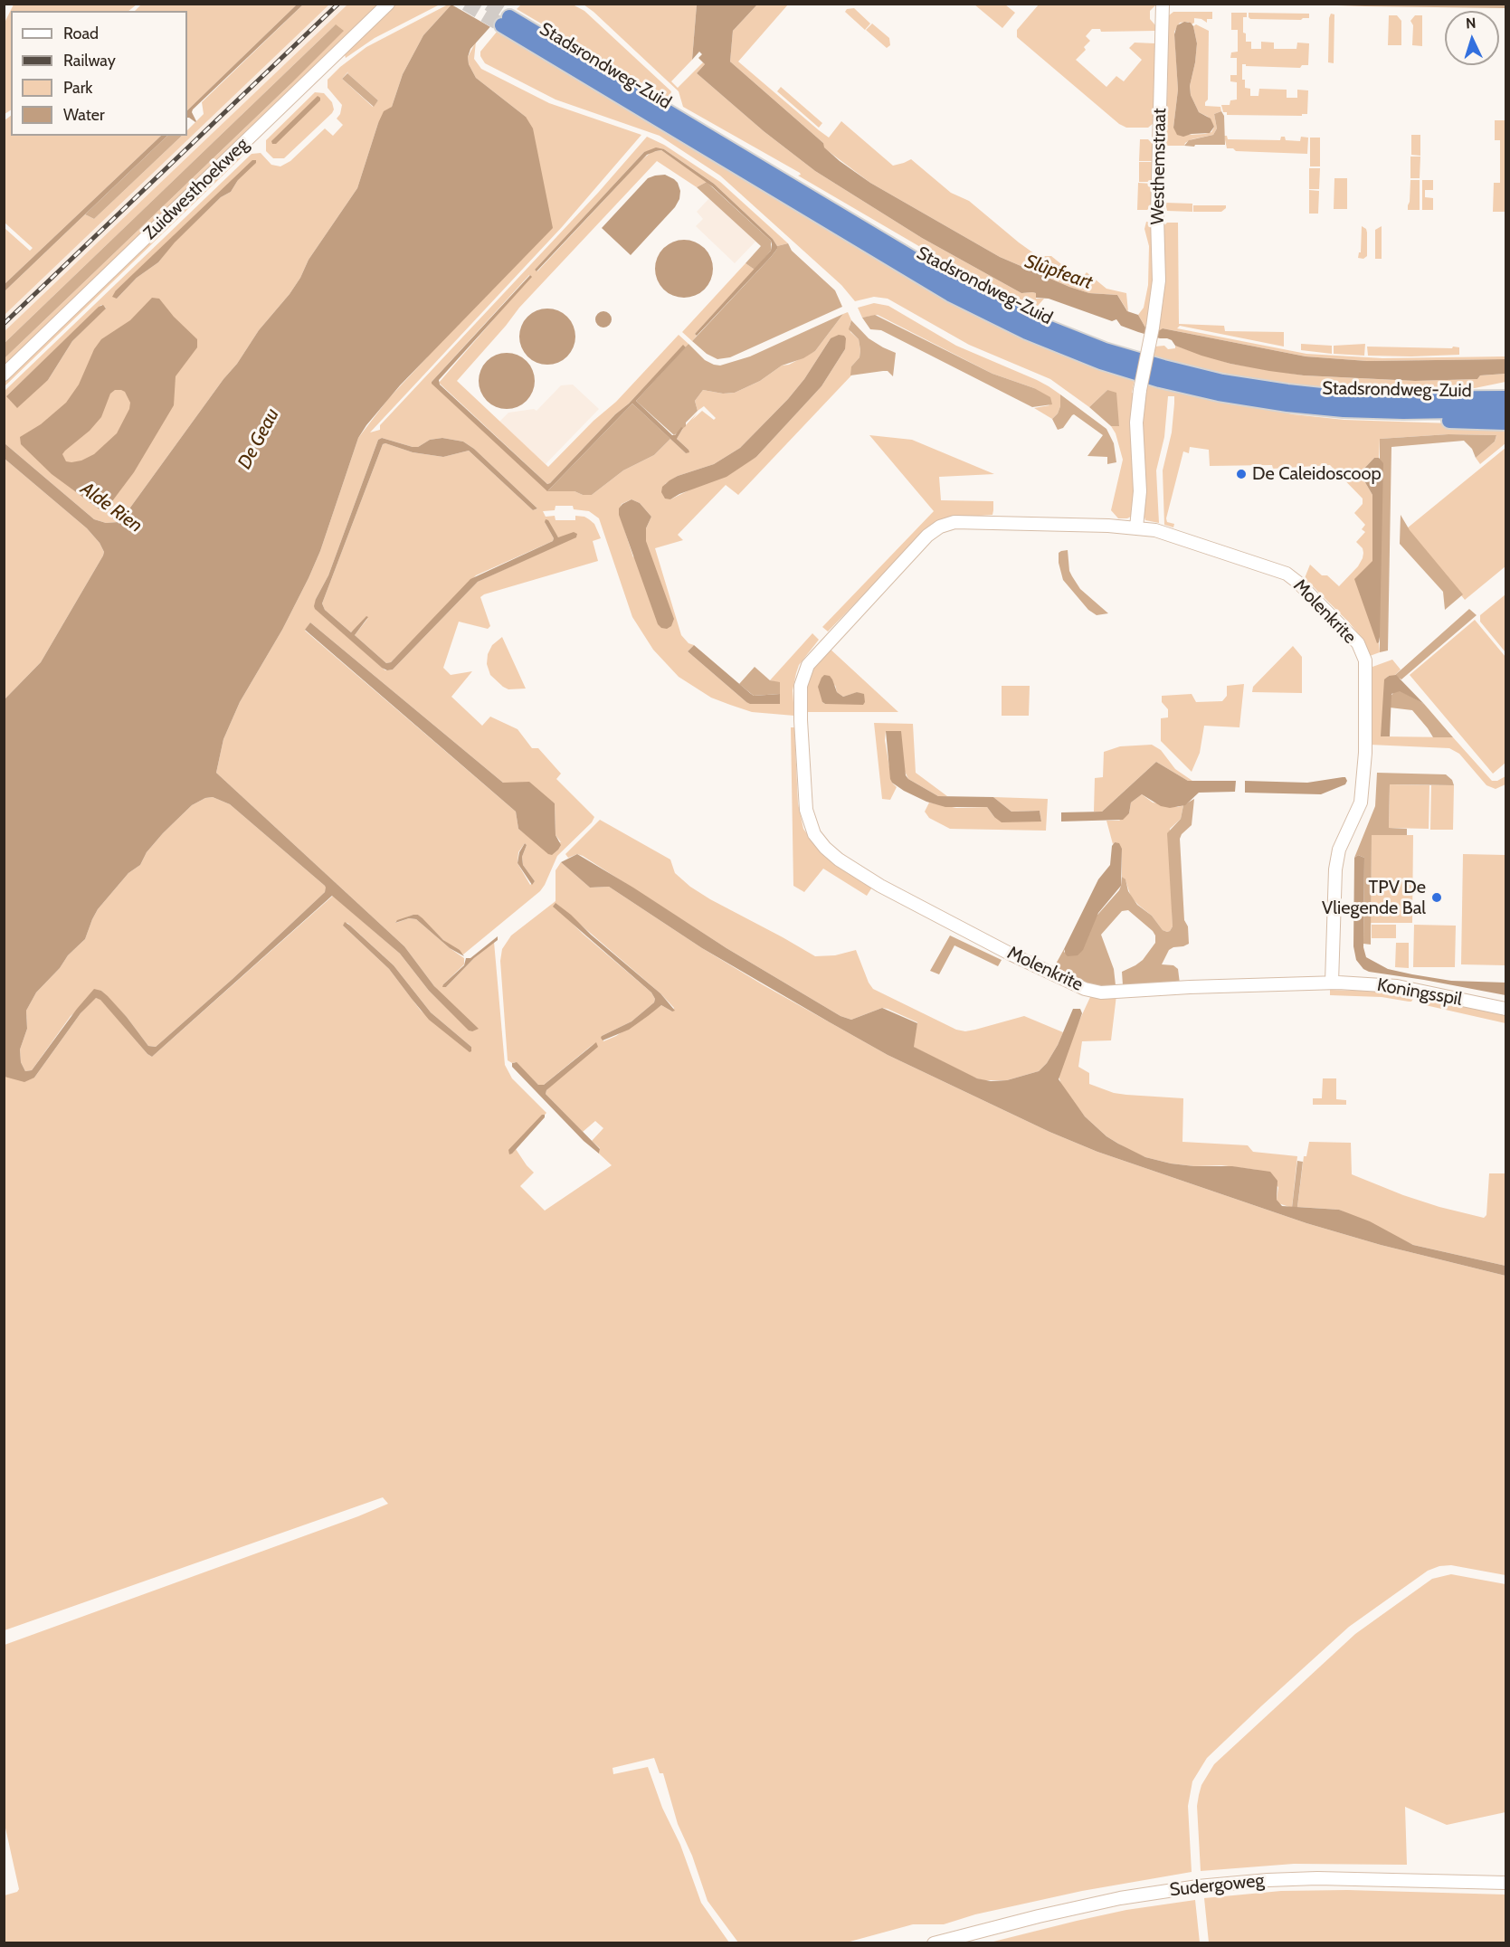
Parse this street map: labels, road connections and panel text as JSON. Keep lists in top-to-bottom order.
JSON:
{
  "streets": {
    "highway": ["Stadsrondweg-Zuid"],
    "street": [
      "Westhemstraat",
      "Zuidwesthoekweg",
      "Molenkrite",
      "Koningsspil",
      "Sudergoweg"
    ]
  },
  "crossings": [
    ["Westhemstraat", "Molenkrite"],
    ["Molenkrite", "Koningsspil"]
  ],
  "water": ["Slûpfeart", "De Geau", "Alde Rien"],
  "places": ["De Caleidoscoop", "TPV De Vliegende Bal"],
  "legend": [
    "Road",
    "Railway",
    "Park",
    "Water"
  ],
  "north": "top"
}
